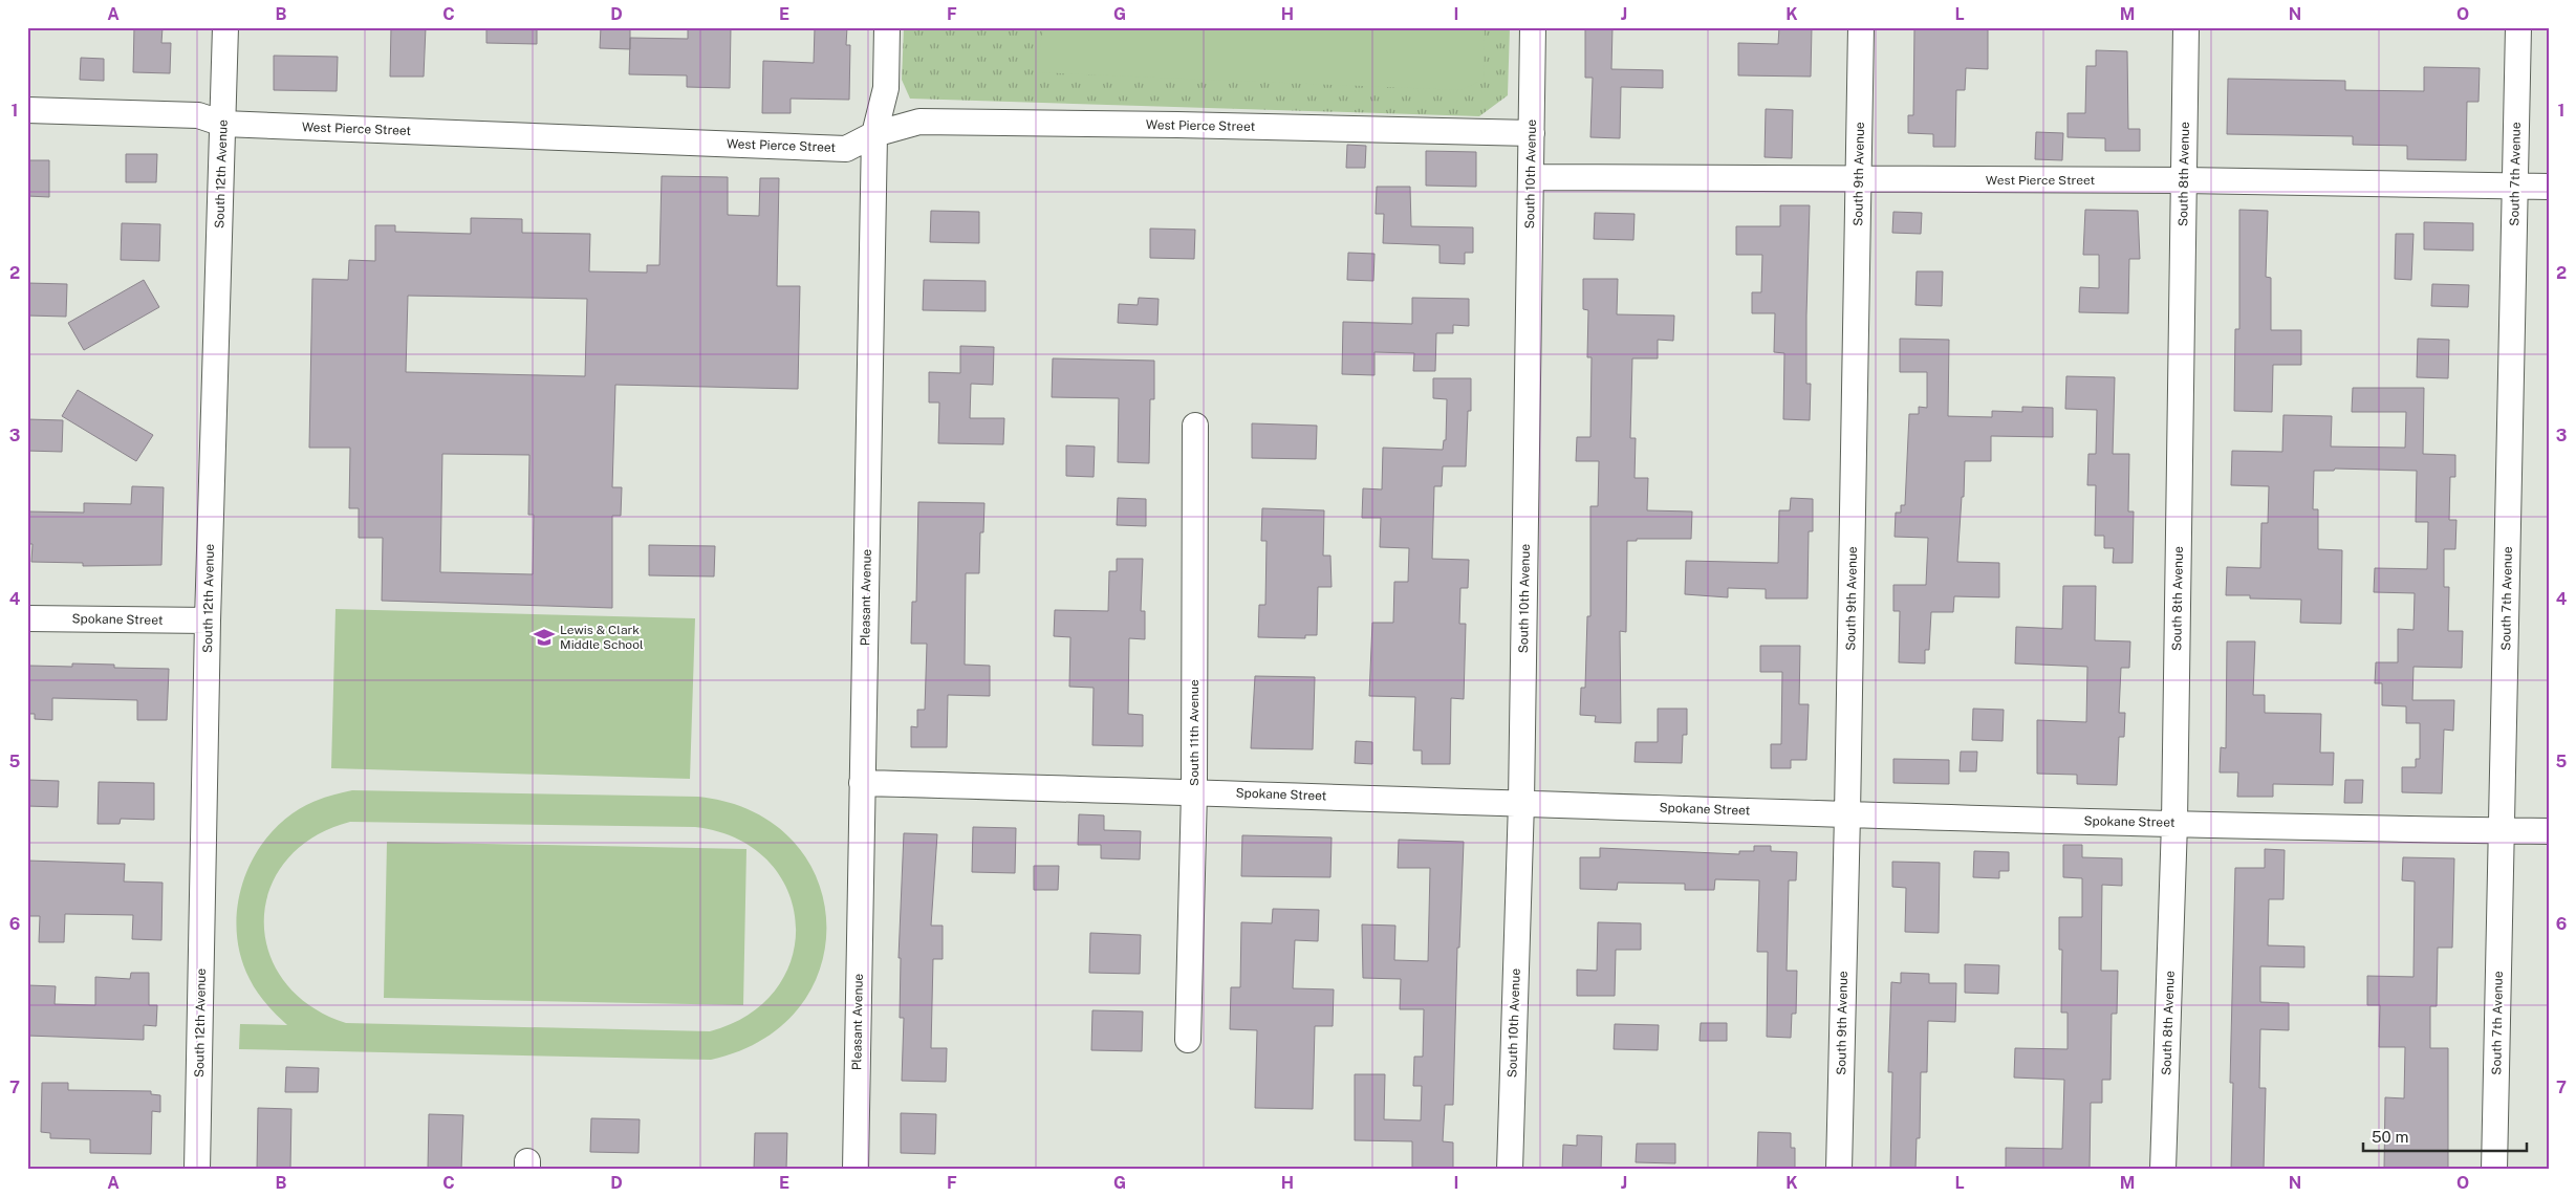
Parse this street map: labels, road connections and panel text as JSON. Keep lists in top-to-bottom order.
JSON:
{
  "streets": {
    "street": [
      "West Pierce Street",
      "South 12th Avenue",
      "South 10th Avenue",
      "South 9th Avenue",
      "South 8th Avenue",
      "South 7th Avenue",
      "Pleasant Avenue",
      "Spokane Street",
      "South 11th Avenue"
    ]
  },
  "crossings": [
    ["West Pierce Street", "South 12th Avenue"],
    ["West Pierce Street", "South 10th Avenue"],
    ["West Pierce Street", "South 9th Avenue"],
    ["West Pierce Street", "South 8th Avenue"],
    ["West Pierce Street", "South 7th Avenue"],
    ["West Pierce Street", "Pleasant Avenue"],
    ["South 12th Avenue", "Spokane Street"],
    ["South 10th Avenue", "Spokane Street"],
    ["South 9th Avenue", "Spokane Street"],
    ["South 8th Avenue", "Spokane Street"],
    ["South 7th Avenue", "Spokane Street"],
    ["Pleasant Avenue", "Spokane Street"],
    ["Spokane Street", "South 11th Avenue"]
  ],
  "places": {
    "school or university": ["Lewis & Clark Middle School"]
  },
  "scale_bar": "50 m",
  "grid": {
    "columns": [
      "A",
      "B",
      "C",
      "D",
      "E",
      "F",
      "G",
      "H",
      "I",
      "J",
      "K",
      "L",
      "M",
      "N",
      "O"
    ],
    "rows": [
      "1",
      "2",
      "3",
      "4",
      "5",
      "6",
      "7"
    ]
  }
}
